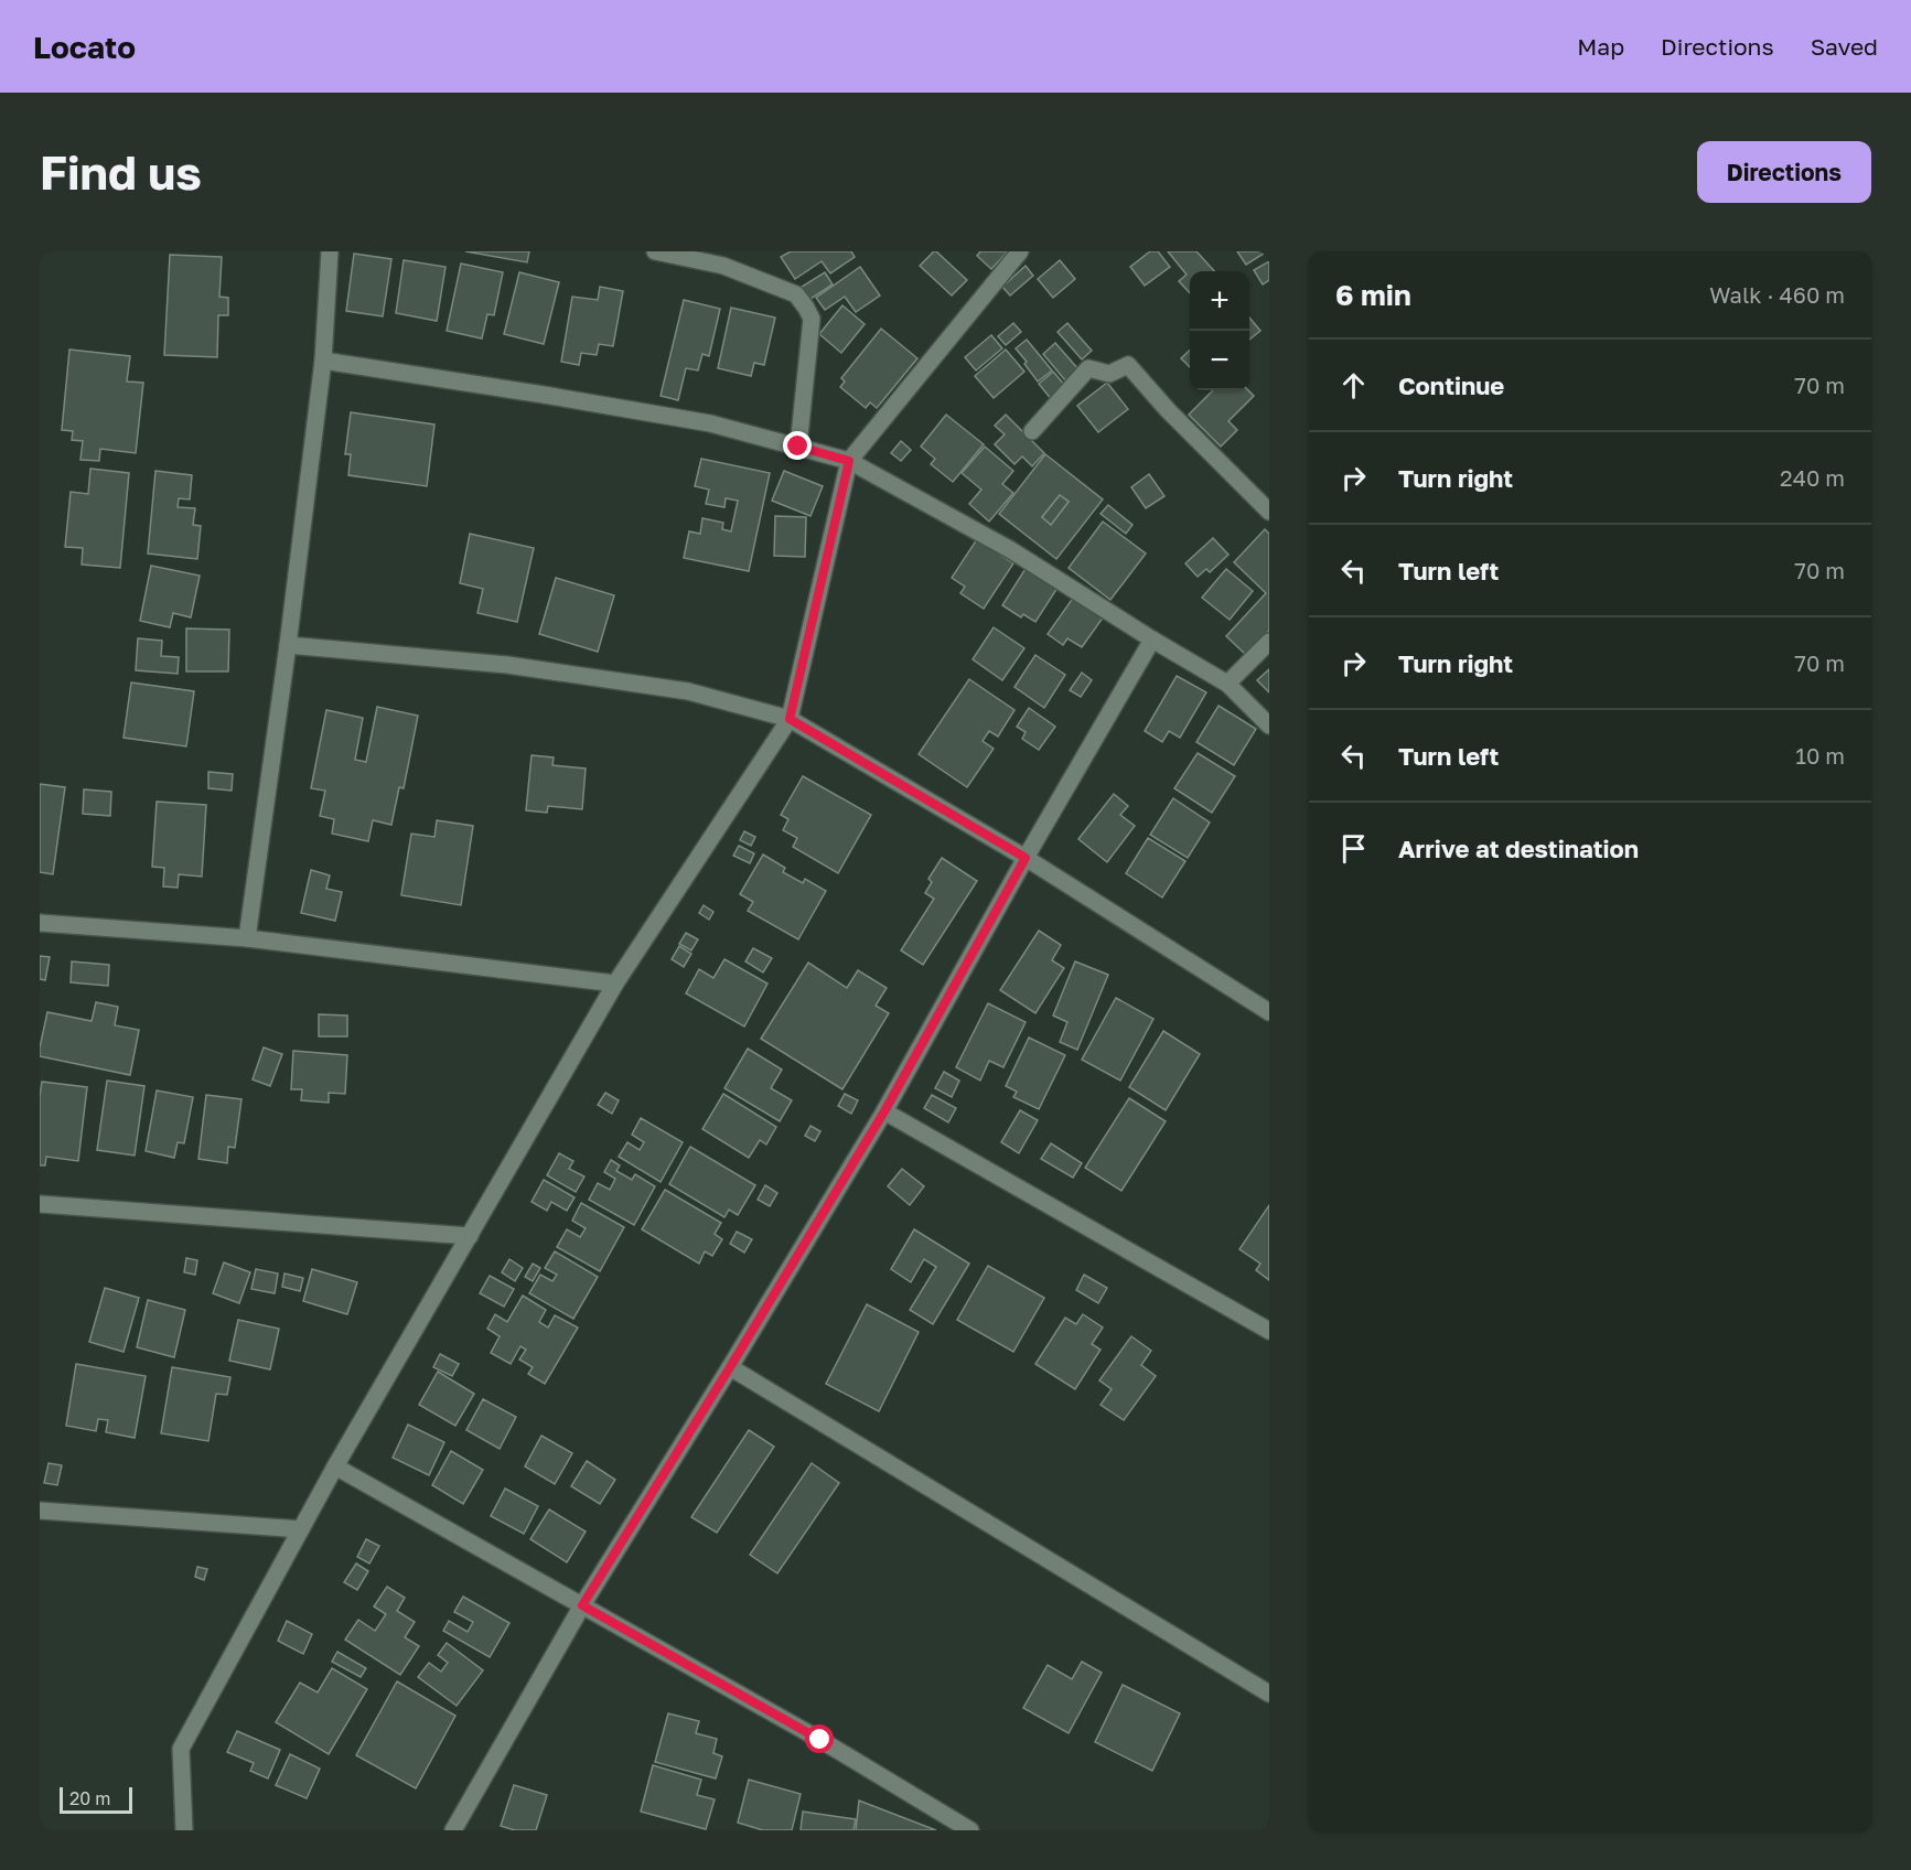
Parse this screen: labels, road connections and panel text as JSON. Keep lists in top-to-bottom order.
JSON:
{
  "scale_bar": "20 m",
  "page": {
    "header": "Locato",
    "nav": ["Map", "Directions", "Saved"],
    "buttons": "Directions",
    "title": "Find us",
    "heading": ["6 min", "Walk · 460 m"],
    "map_buttons": ["+", "−"],
    "list": [
      ["Continue", "70 m"],
      ["Turn right", "240 m"],
      ["Turn left", "70 m"],
      ["Turn right", "70 m"],
      ["Turn left", "10 m"],
      "Arrive at destination"
    ],
    "scale": "20 m"
  }
}
